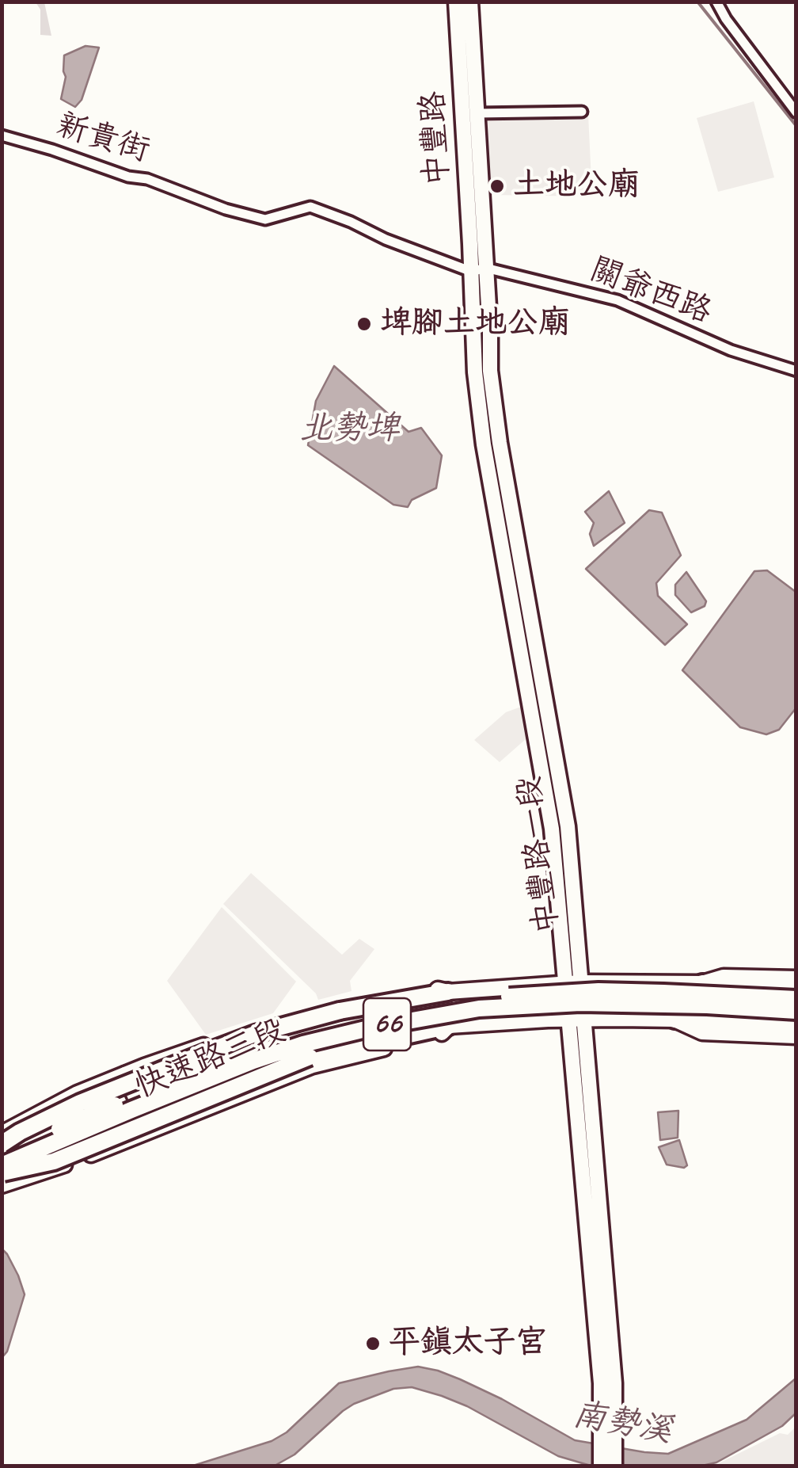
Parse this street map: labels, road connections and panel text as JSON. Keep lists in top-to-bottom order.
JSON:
{
  "streets": {
    "highway": ["66"],
    "main road": ["中豐路", "中豐路一段", "快速路三段"],
    "street": ["新貴街", "關爺西路"]
  },
  "crossings": [
    ["新貴街", "關爺西路"],
    ["中豐路", "關爺西路"],
    ["中豐路", "中豐路一段"],
    ["關爺西路", "中豐路一段"],
    ["中豐路一段", "快速路三段"],
    ["66", "快速路三段"]
  ],
  "water": ["北勢埤", "南勢溪"],
  "places": ["土地公廟", "埤腳土地公廟", "平鎮太子宮"]
}
